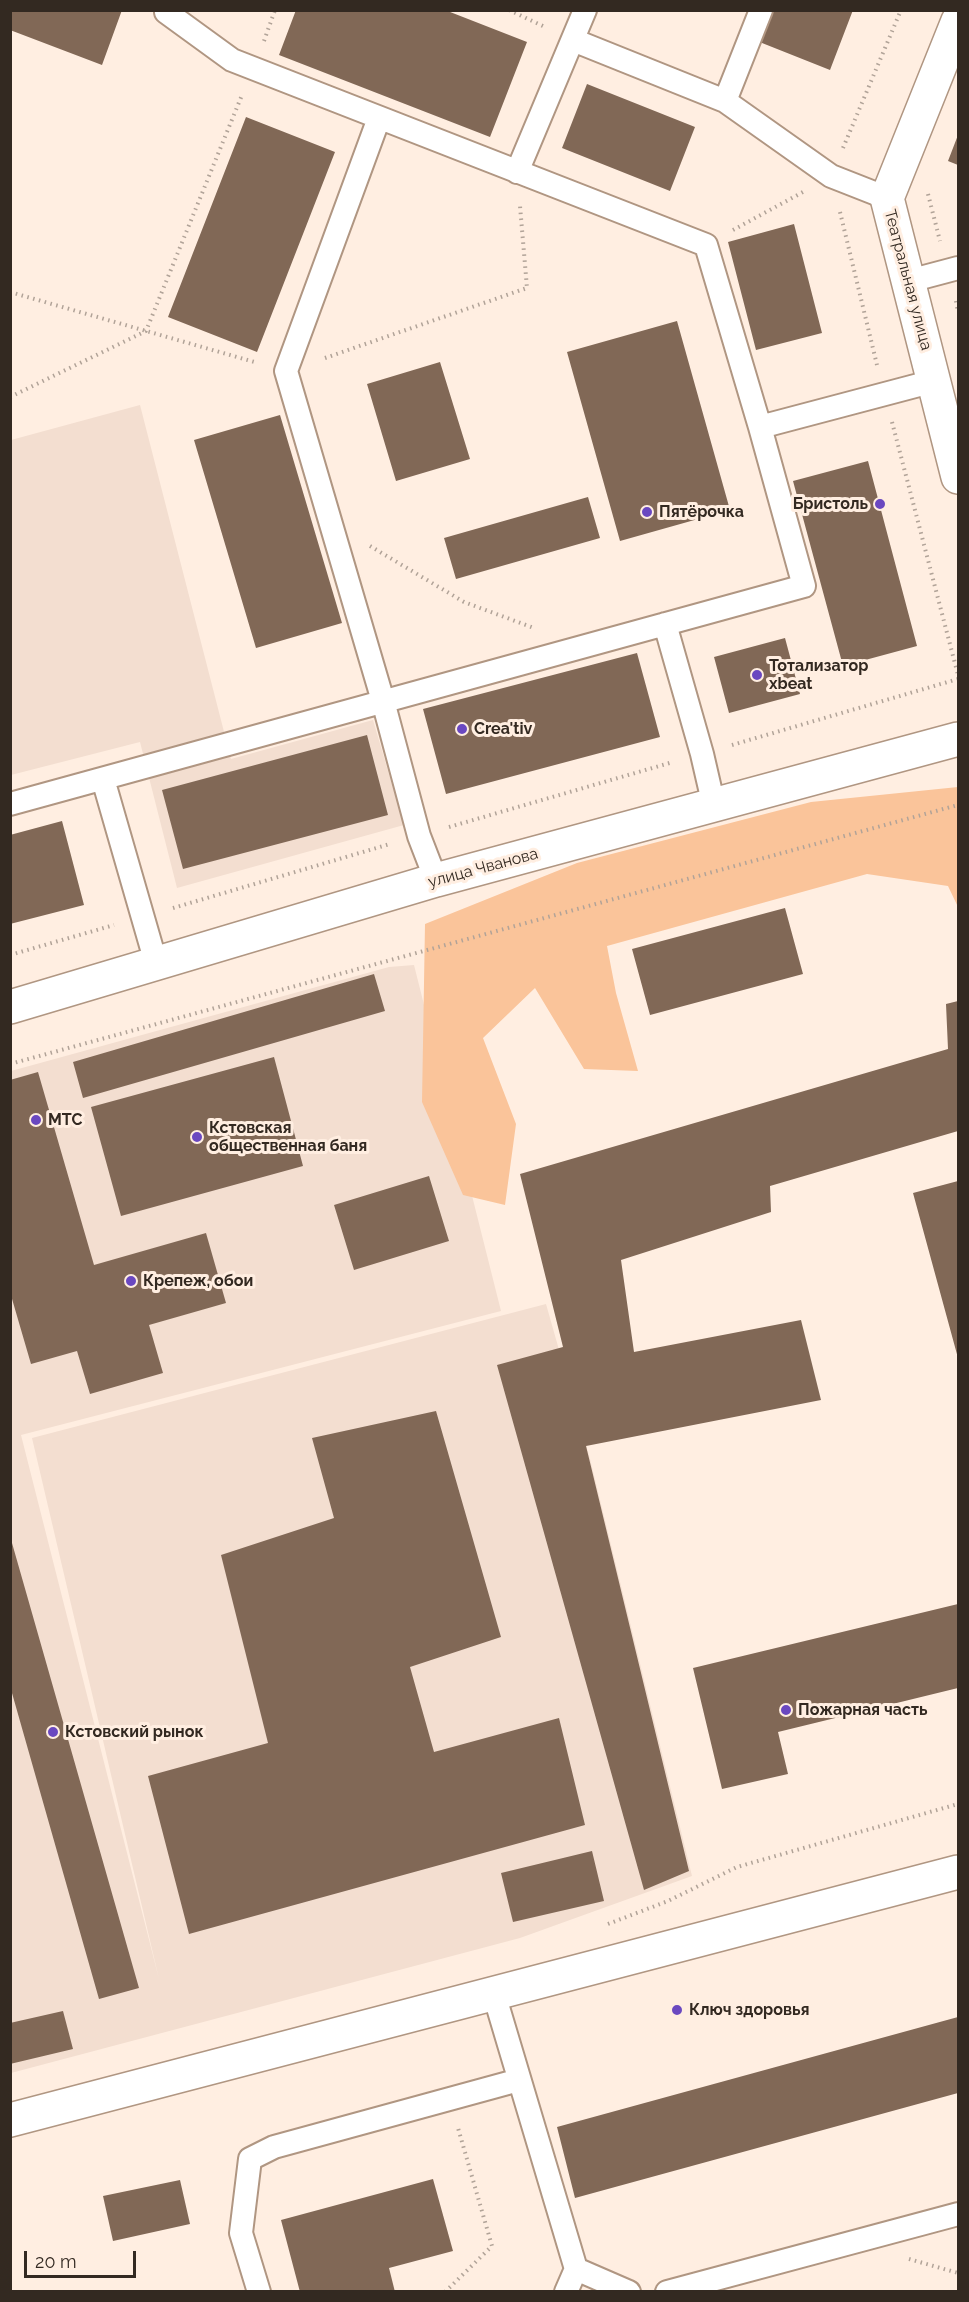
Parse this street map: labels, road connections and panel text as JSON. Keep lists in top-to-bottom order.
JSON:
{
  "streets": {
    "street": ["Театральная улица", "улица Чванова"]
  },
  "places": [
    "Бристоль",
    "Пятёрочка",
    "Тотализатор xbeat",
    "Crea'tiv",
    "МТС",
    "Кстовская общественная баня",
    "Крепеж, обои",
    "Пожарная часть",
    "Кстовский рынок",
    "Ключ здоровья"
  ],
  "scale_bar": "20 m"
}
